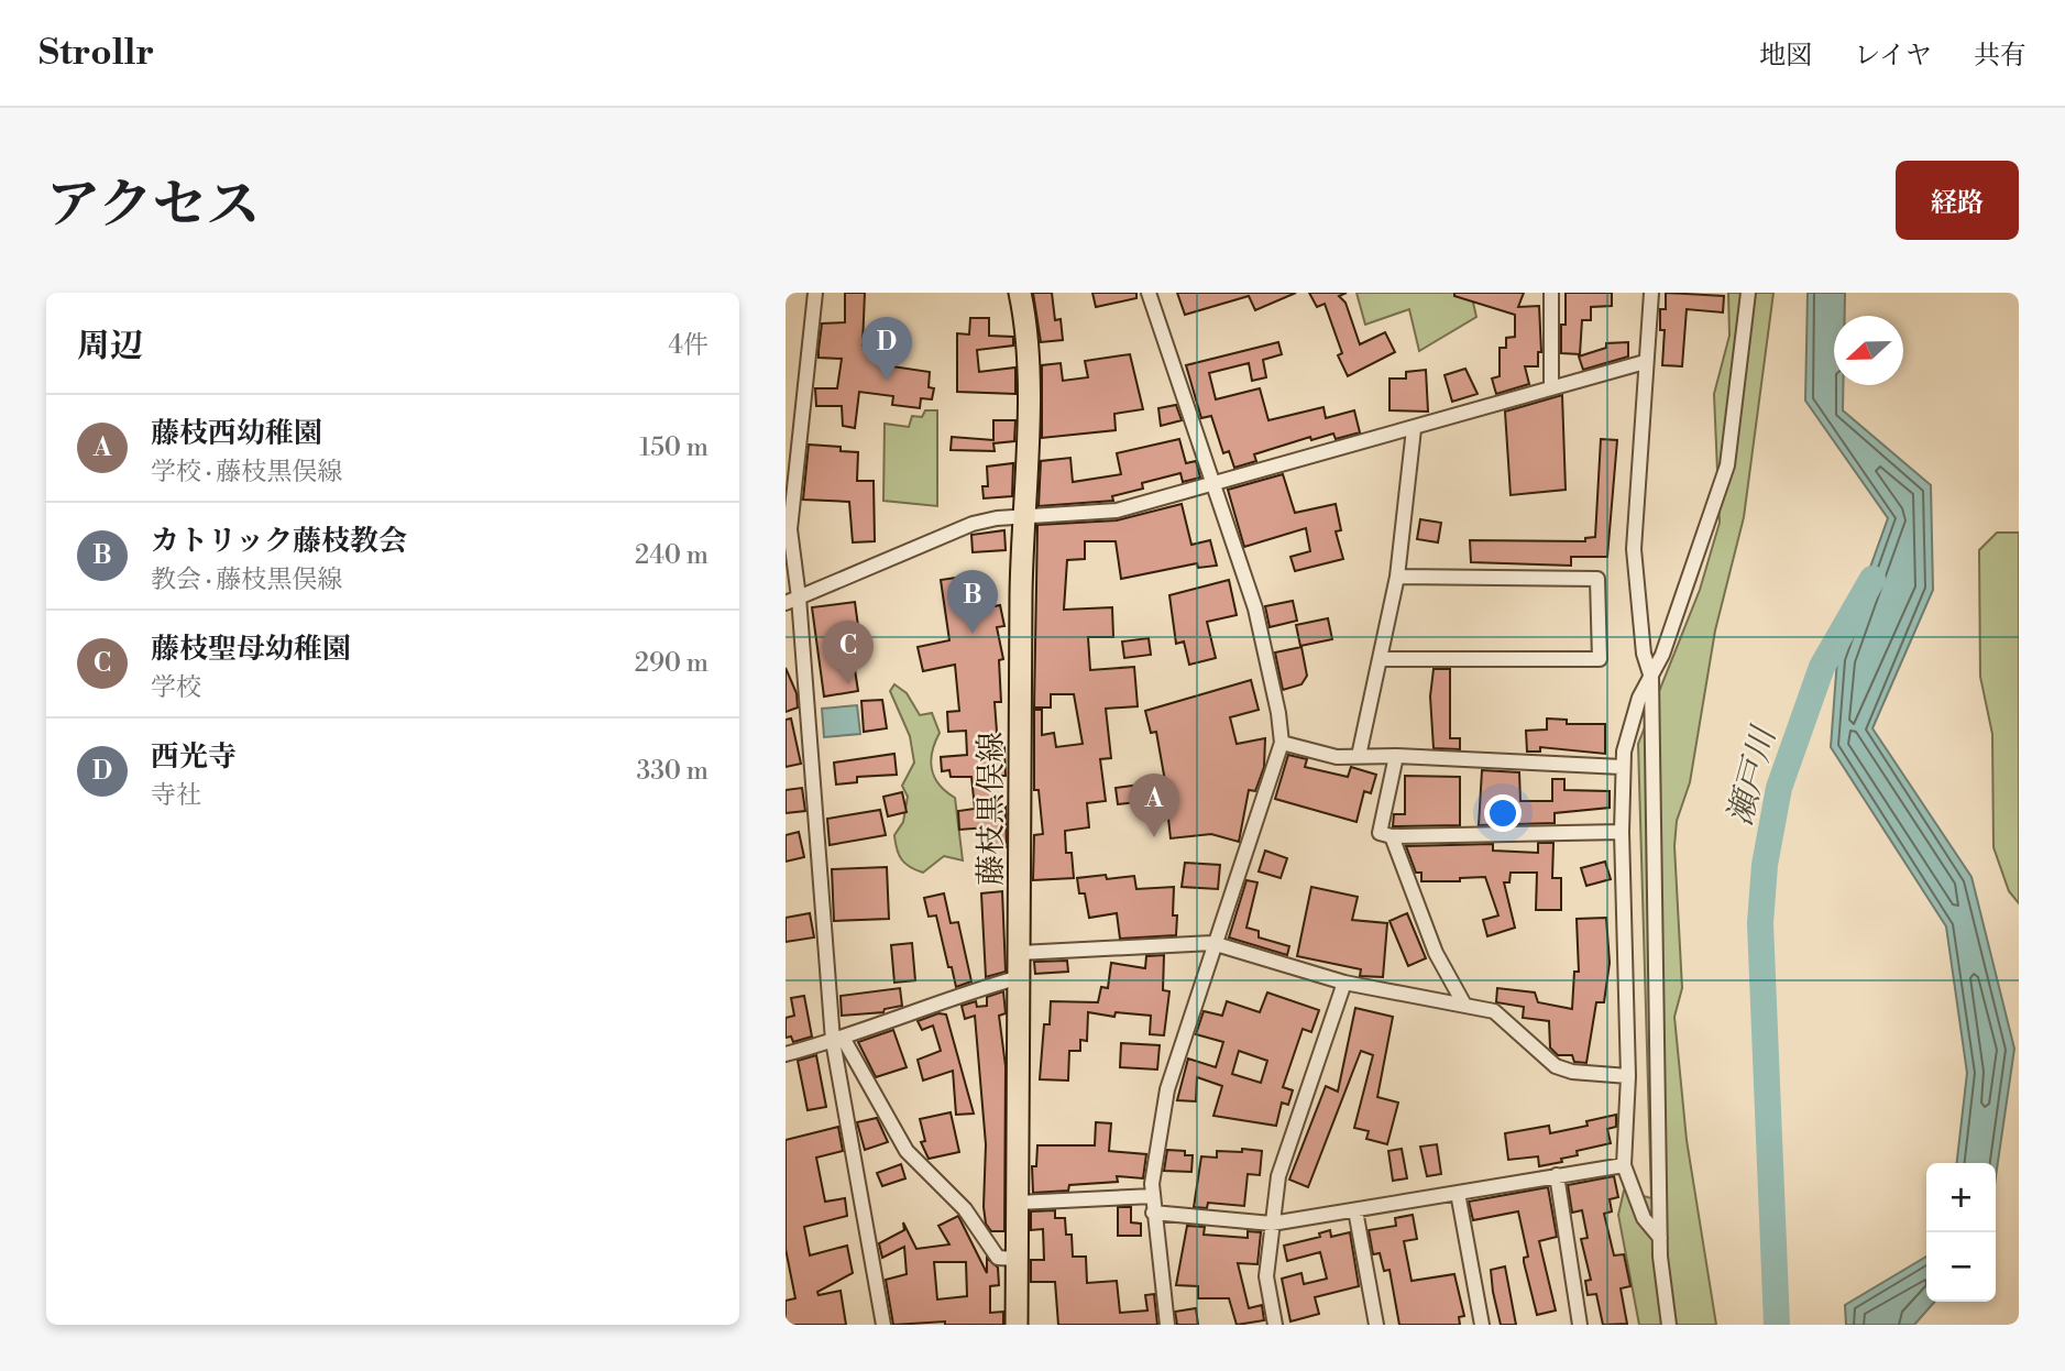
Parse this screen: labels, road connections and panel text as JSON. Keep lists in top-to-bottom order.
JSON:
{
  "streets": {
    "main road": ["藤枝黒俣線"]
  },
  "water": ["瀬戸川"],
  "north": "left",
  "page": {
    "header": "Strollr",
    "nav": ["地図", "レイヤ", "共有"],
    "title": "アクセス",
    "buttons": "経路",
    "heading": ["周辺", "4件"],
    "pins": [
      "D",
      "B",
      "C",
      "A"
    ],
    "list": [
      {
        "mark": "A",
        "name": "藤枝西幼稚園",
        "note": "学校 · 藤枝黒俣線",
        "value": "150 m"
      },
      {
        "mark": "B",
        "name": "カトリック藤枝教会",
        "note": "教会 · 藤枝黒俣線",
        "value": "240 m"
      },
      {
        "mark": "C",
        "name": "藤枝聖母幼稚園",
        "note": "学校",
        "value": "290 m"
      },
      {
        "mark": "D",
        "name": "西光寺",
        "note": "寺社",
        "value": "330 m"
      }
    ],
    "map_buttons": ["+", "−"]
  }
}
